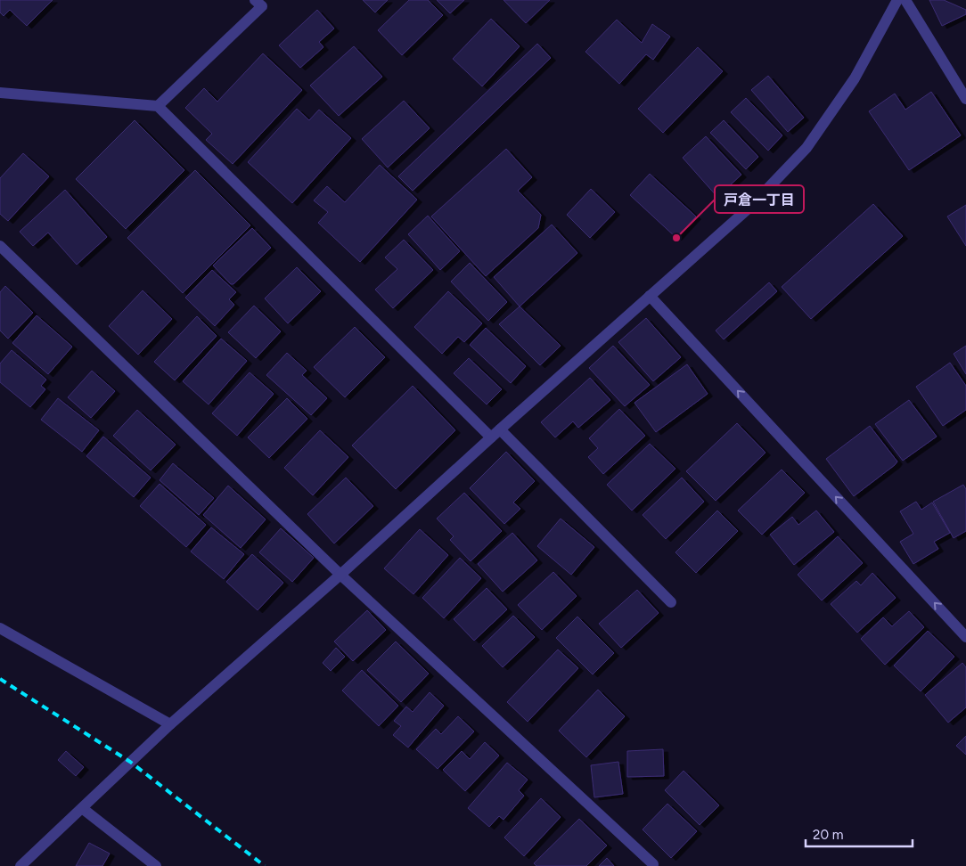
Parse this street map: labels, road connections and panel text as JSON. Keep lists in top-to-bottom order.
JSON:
{
  "places": ["戸倉一丁目"],
  "scale_bar": "20 m"
}
